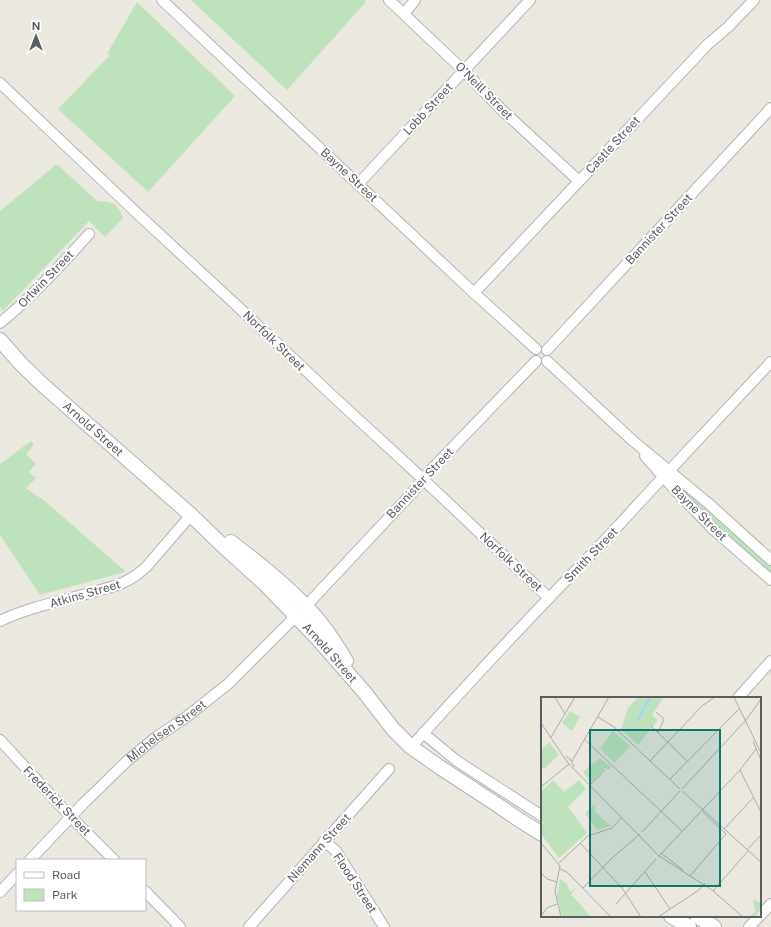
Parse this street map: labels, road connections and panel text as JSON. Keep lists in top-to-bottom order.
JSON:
{
  "streets": {
    "main road": ["Arnold Street"],
    "street": [
      "O'Neill Street",
      "Lobb Street",
      "Castle Street",
      "Bayne Street",
      "Bannister Street",
      "Orlwin Street",
      "Norfolk Street",
      "Smith Street",
      "Atkins Street",
      "Michelsen Street",
      "Frederick Street",
      "Niemann Street",
      "Flood Street"
    ]
  },
  "crossings": [
    ["O'Neill Street", "Lobb Street"],
    ["O'Neill Street", "Castle Street"],
    ["Lobb Street", "Bayne Street"],
    ["Castle Street", "Bayne Street"],
    ["Bayne Street", "Bannister Street"],
    ["Bayne Street", "Smith Street"],
    ["Bannister Street", "Norfolk Street"],
    ["Bannister Street", "Arnold Street"],
    ["Bannister Street", "Michelsen Street"],
    ["Norfolk Street", "Smith Street"],
    ["Arnold Street", "Smith Street"],
    ["Arnold Street", "Atkins Street"],
    ["Arnold Street", "Michelsen Street"],
    ["Michelsen Street", "Frederick Street"],
    ["Niemann Street", "Flood Street"]
  ],
  "legend": ["Road", "Park"],
  "north": "top"
}
